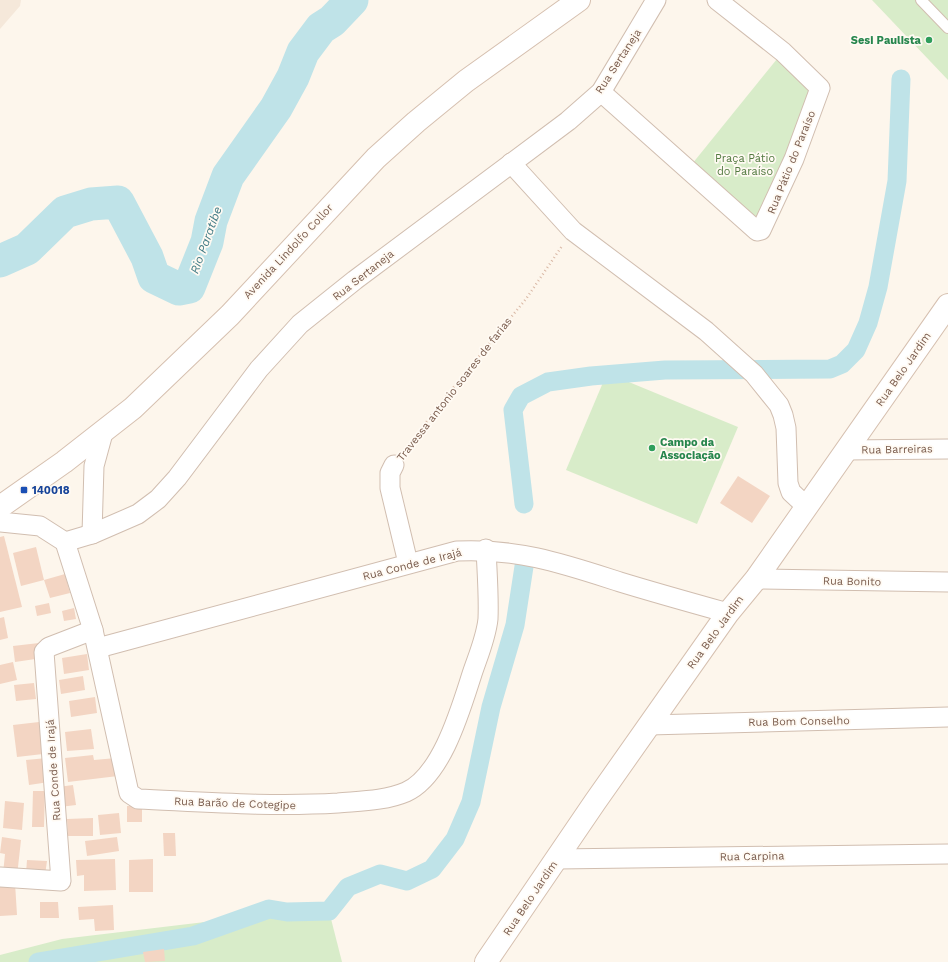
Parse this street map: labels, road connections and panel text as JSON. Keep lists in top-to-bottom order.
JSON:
{
  "streets": {
    "street": [
      "Rua Sertaneja",
      "Rua Pátio do Paraíso",
      "Avenida Lindolfo Collor",
      "Rua Belo Jardim",
      "Travessa antonio soares de farias",
      "Rua Barreiras",
      "Rua Conde de Irajá",
      "Rua Bonito",
      "Rua Bom Conselho",
      "Rua Barão de Cotegipe",
      "Rua Carpina"
    ]
  },
  "crossings": [
    ["Rua Sertaneja", "Rua Pátio do Paraíso"],
    ["Rua Sertaneja", "Rua Barão de Cotegipe"],
    ["Rua Belo Jardim", "Rua Barreiras"],
    ["Rua Belo Jardim", "Rua Conde de Irajá"],
    ["Rua Belo Jardim", "Rua Bonito"],
    ["Rua Belo Jardim", "Rua Bom Conselho"],
    ["Rua Belo Jardim", "Rua Carpina"],
    ["Travessa antonio soares de farias", "Rua Conde de Irajá"],
    ["Rua Conde de Irajá", "Rua Barão de Cotegipe"]
  ],
  "water": ["Rio Paratibe"],
  "parks": ["Praça Pátio do Paraíso"],
  "places": {
    "other": ["Sesi Paulista", "Campo da Associação"],
    "transit": ["140018"]
  }
}
